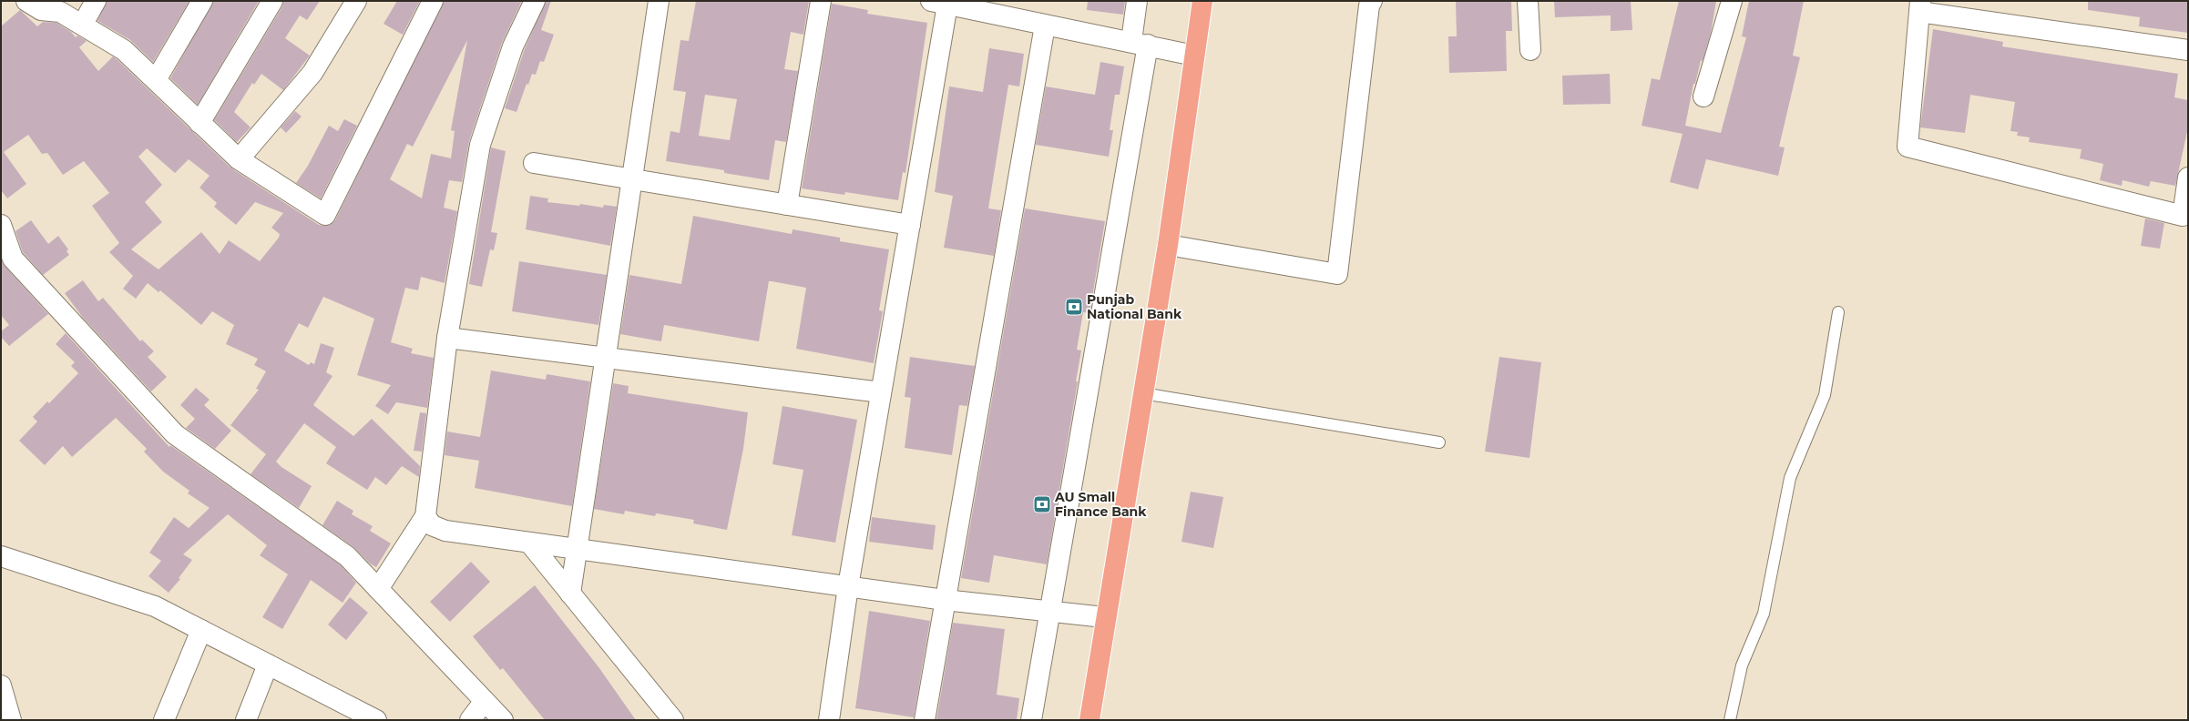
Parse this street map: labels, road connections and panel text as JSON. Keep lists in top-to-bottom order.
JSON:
{
  "places": {
    "bank": ["Punjab National Bank", "AU Small Finance Bank"]
  }
}
